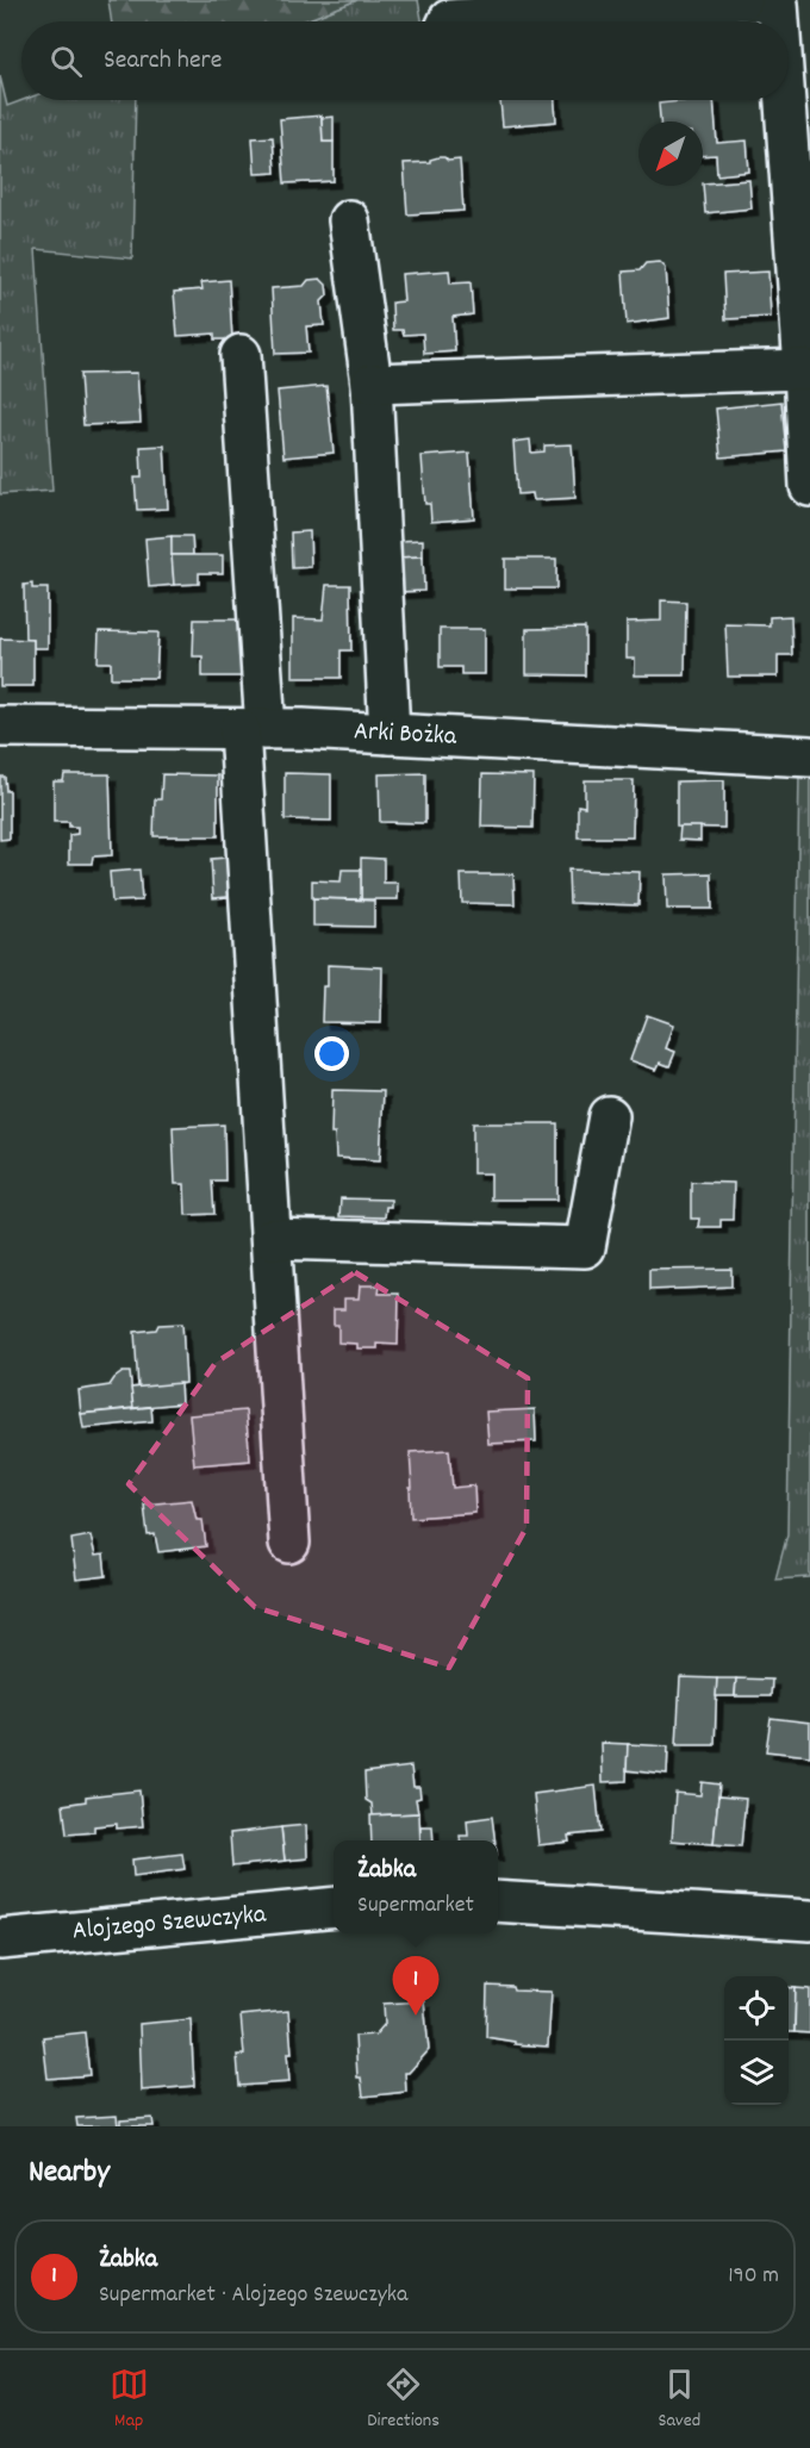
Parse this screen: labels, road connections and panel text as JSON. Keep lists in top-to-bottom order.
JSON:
{
  "streets": {
    "street": ["Arki Bożka", "Alojzego Szewczyka"]
  },
  "north": "bottom left",
  "page": {
    "search": "Search here",
    "popup": ["Żabka", "Supermarket"],
    "pins": "1",
    "heading": "Nearby",
    "list": [
      {
        "mark": "1",
        "name": "Żabka",
        "note": "Supermarket · Alojzego Szewczyka",
        "value": "190 m"
      }
    ],
    "nav": ["Map", "Directions", "Saved"]
  }
}
